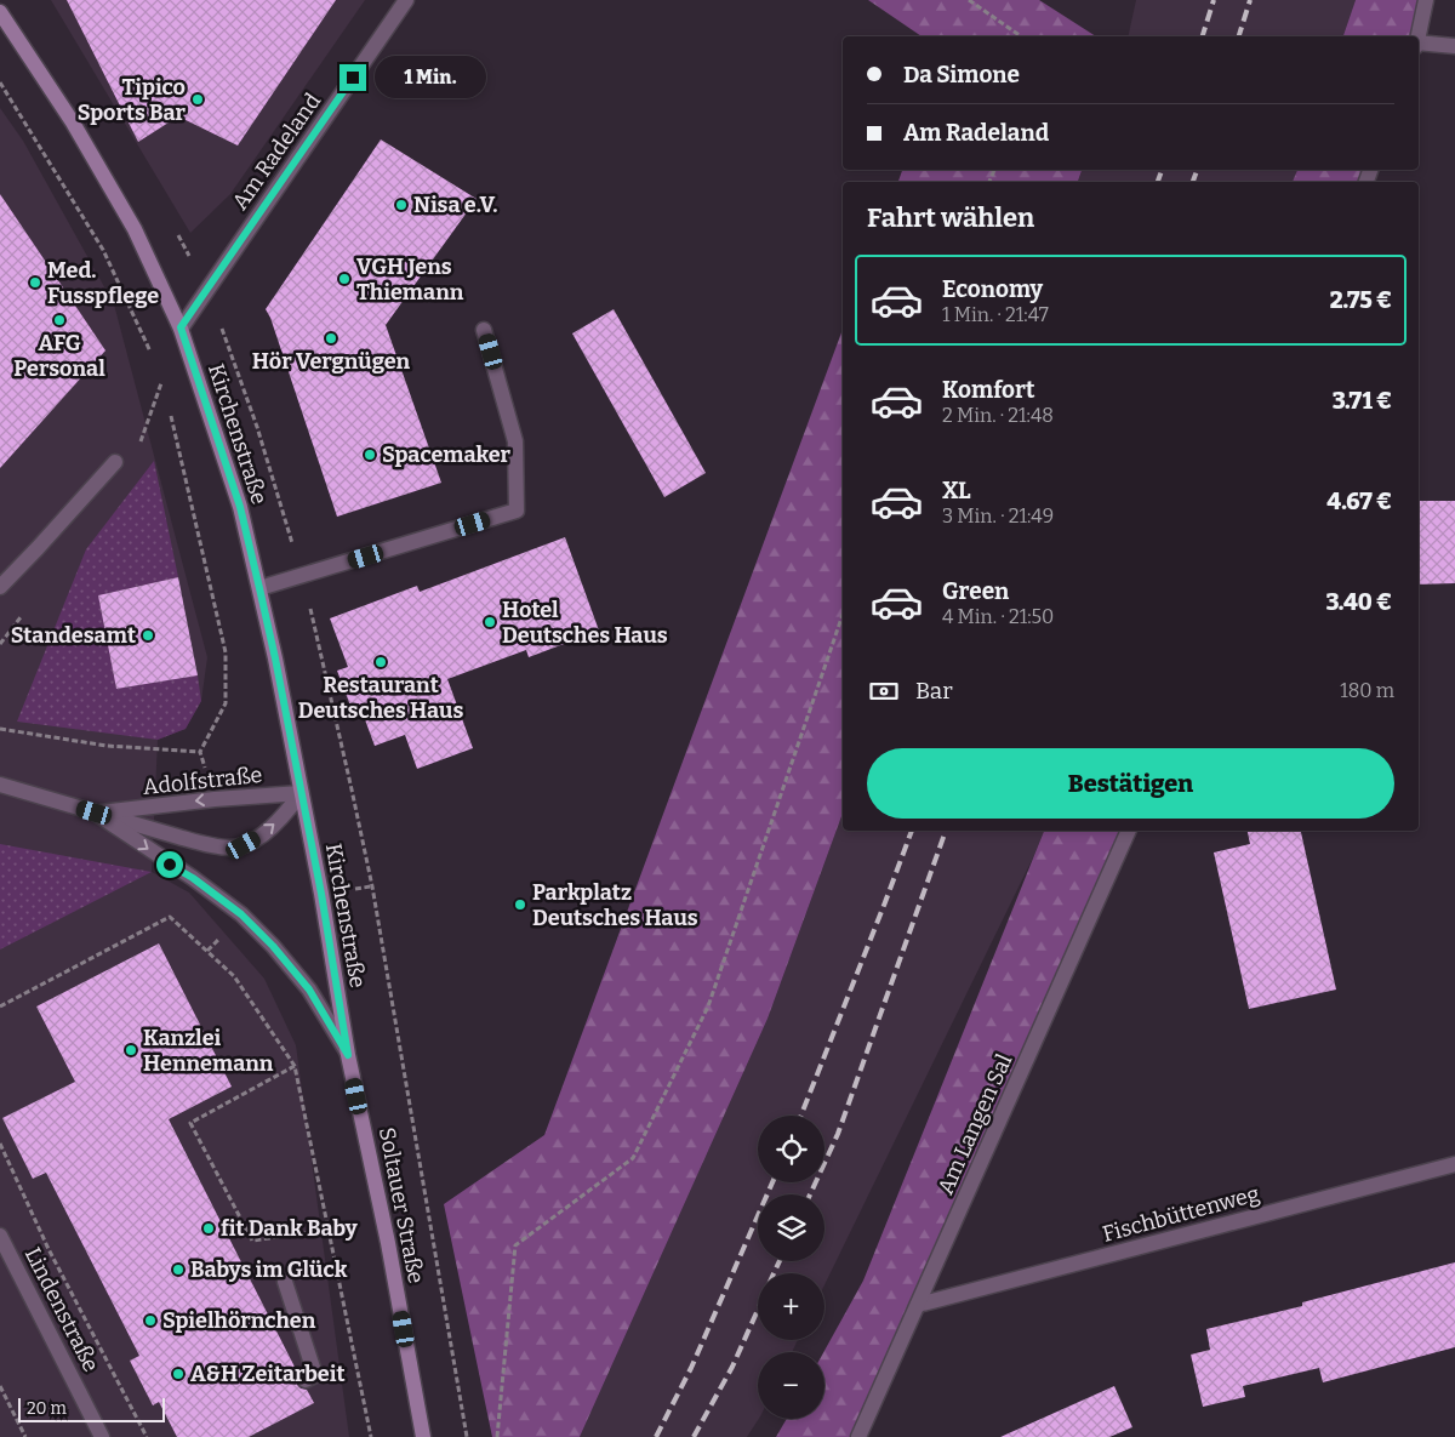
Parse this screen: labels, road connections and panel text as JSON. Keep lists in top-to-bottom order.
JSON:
{
  "streets": {
    "main road": ["Kirchenstraße", "Soltauer Straße"],
    "street": [
      "Am Radeland",
      "Adolfstraße",
      "Am Langen Sal",
      "Fischbüttenweg",
      "Lindenstraße"
    ]
  },
  "crossings": [
    ["Am Radeland", "Kirchenstraße"],
    ["Kirchenstraße", "Adolfstraße"],
    ["Kirchenstraße", "Soltauer Straße"],
    ["Adolfstraße", "Soltauer Straße"],
    ["Am Langen Sal", "Fischbüttenweg"]
  ],
  "places": [
    "Tipico Sports Bar",
    "Nisa e.V.",
    "VGH Jens Thiemann",
    "Med. Fusspflege",
    "AFG Personal",
    "Hör Vergnügen",
    "Spacemaker",
    "Hotel Deutsches Haus",
    "Standesamt",
    "Restaurant Deutsches Haus",
    "Parkplatz Deutsches Haus",
    "Kanzlei Hennemann",
    "fit Dank Baby",
    "Babys im Glück",
    "Spielhörnchen",
    "A&H Zeitarbeit"
  ],
  "scale_bar": "20 m",
  "page": {
    "banner": ["Da Simone", "Am Radeland"],
    "bubble": "1 Min.",
    "heading": "Fahrt wählen",
    "list": [
      {
        "name": "Economy",
        "note": "1 Min. · 21:47",
        "value": "2.75 €"
      },
      {
        "name": "Komfort",
        "note": "2 Min. · 21:48",
        "value": "3.71 €"
      },
      {
        "name": "XL",
        "note": "3 Min. · 21:49",
        "value": "4.67 €"
      },
      {
        "name": "Green",
        "note": "4 Min. · 21:50",
        "value": "3.40 €"
      }
    ],
    "pay": ["Bar", "180 m"],
    "buttons": "Bestätigen",
    "map_buttons": ["+", "−"],
    "scale": "20 m"
  }
}
